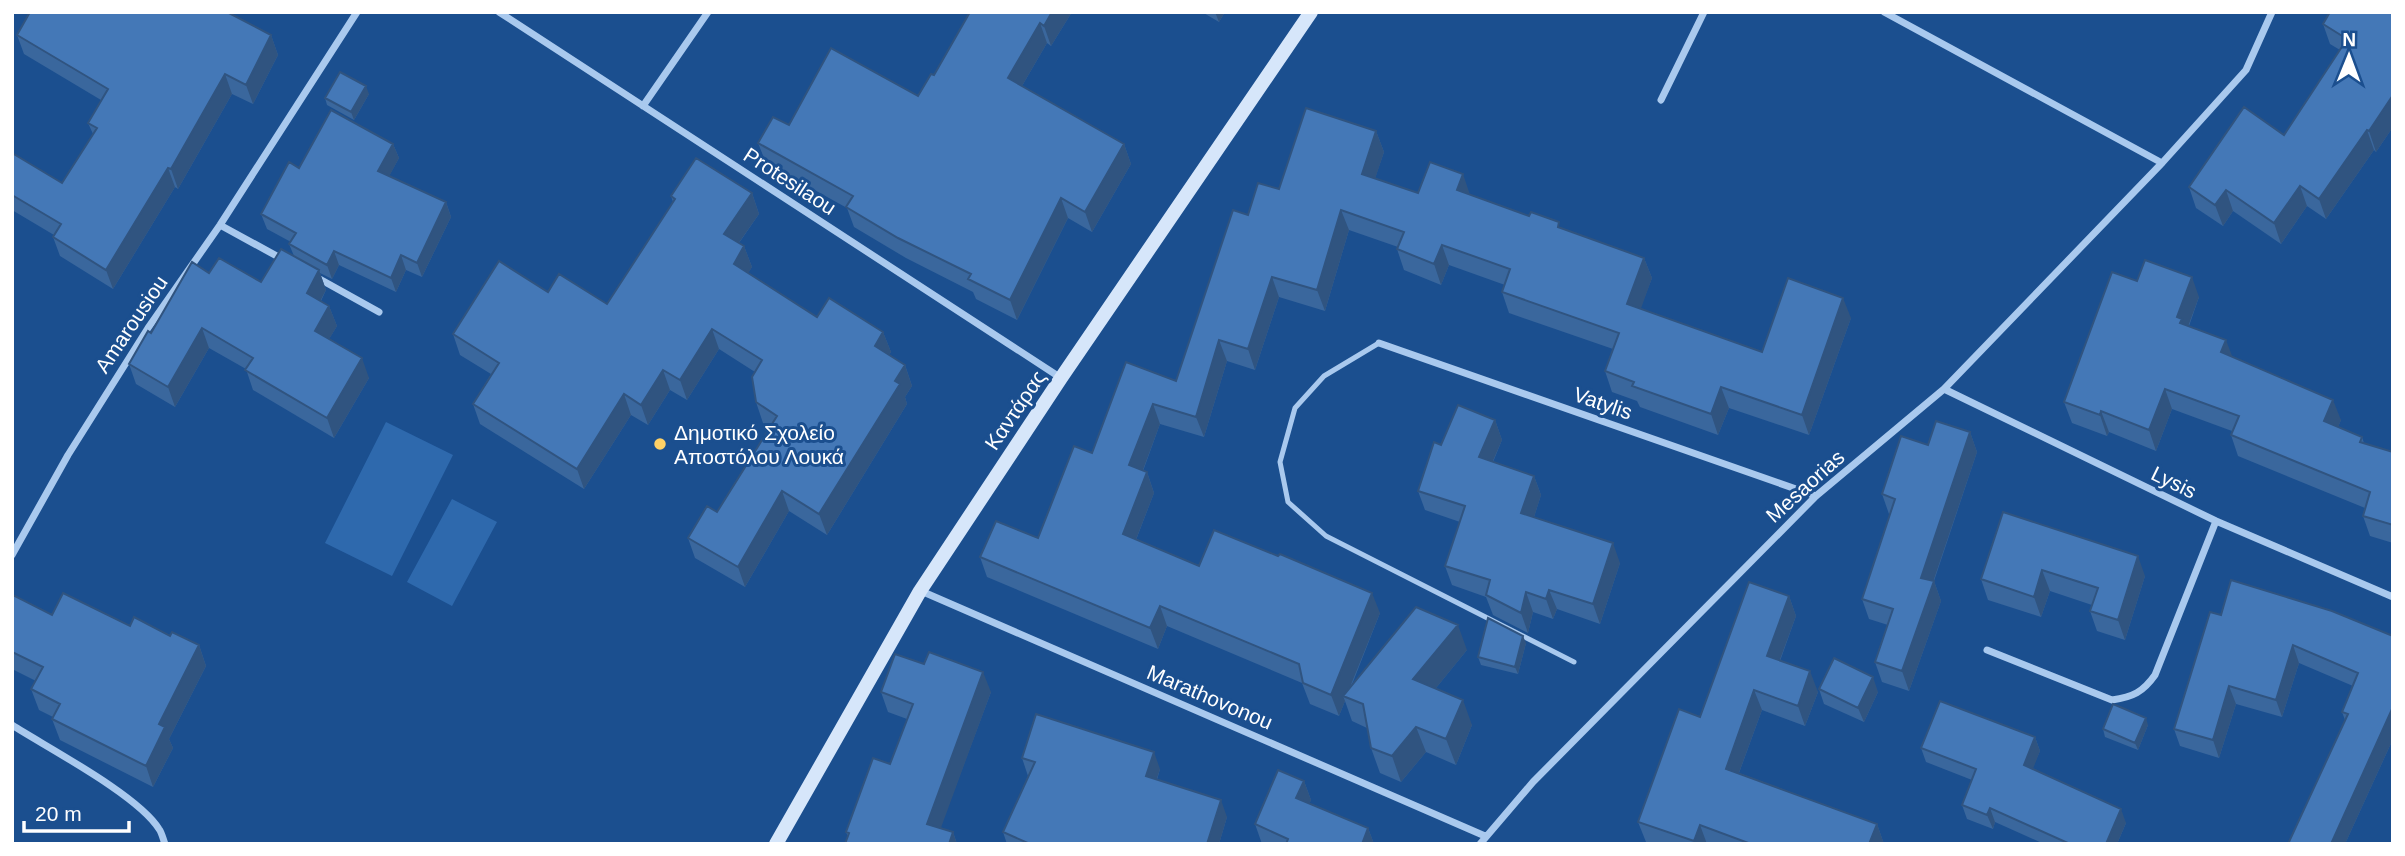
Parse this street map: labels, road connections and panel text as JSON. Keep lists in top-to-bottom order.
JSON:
{
  "streets": {
    "street": [
      "Protesilaou",
      "Amarousiou",
      "Vatylis",
      "Καντάρας",
      "Lysis",
      "Mesaorias",
      "Marathovonou"
    ]
  },
  "crossings": [
    ["Protesilaou", "Καντάρας"],
    ["Vatylis", "Mesaorias"],
    ["Καντάρας", "Marathovonou"],
    ["Lysis", "Mesaorias"],
    ["Mesaorias", "Marathovonou"]
  ],
  "places": ["Δημοτικό Σχολείο Αποστόλου Λουκά"],
  "scale_bar": "20 m",
  "north": "top"
}
